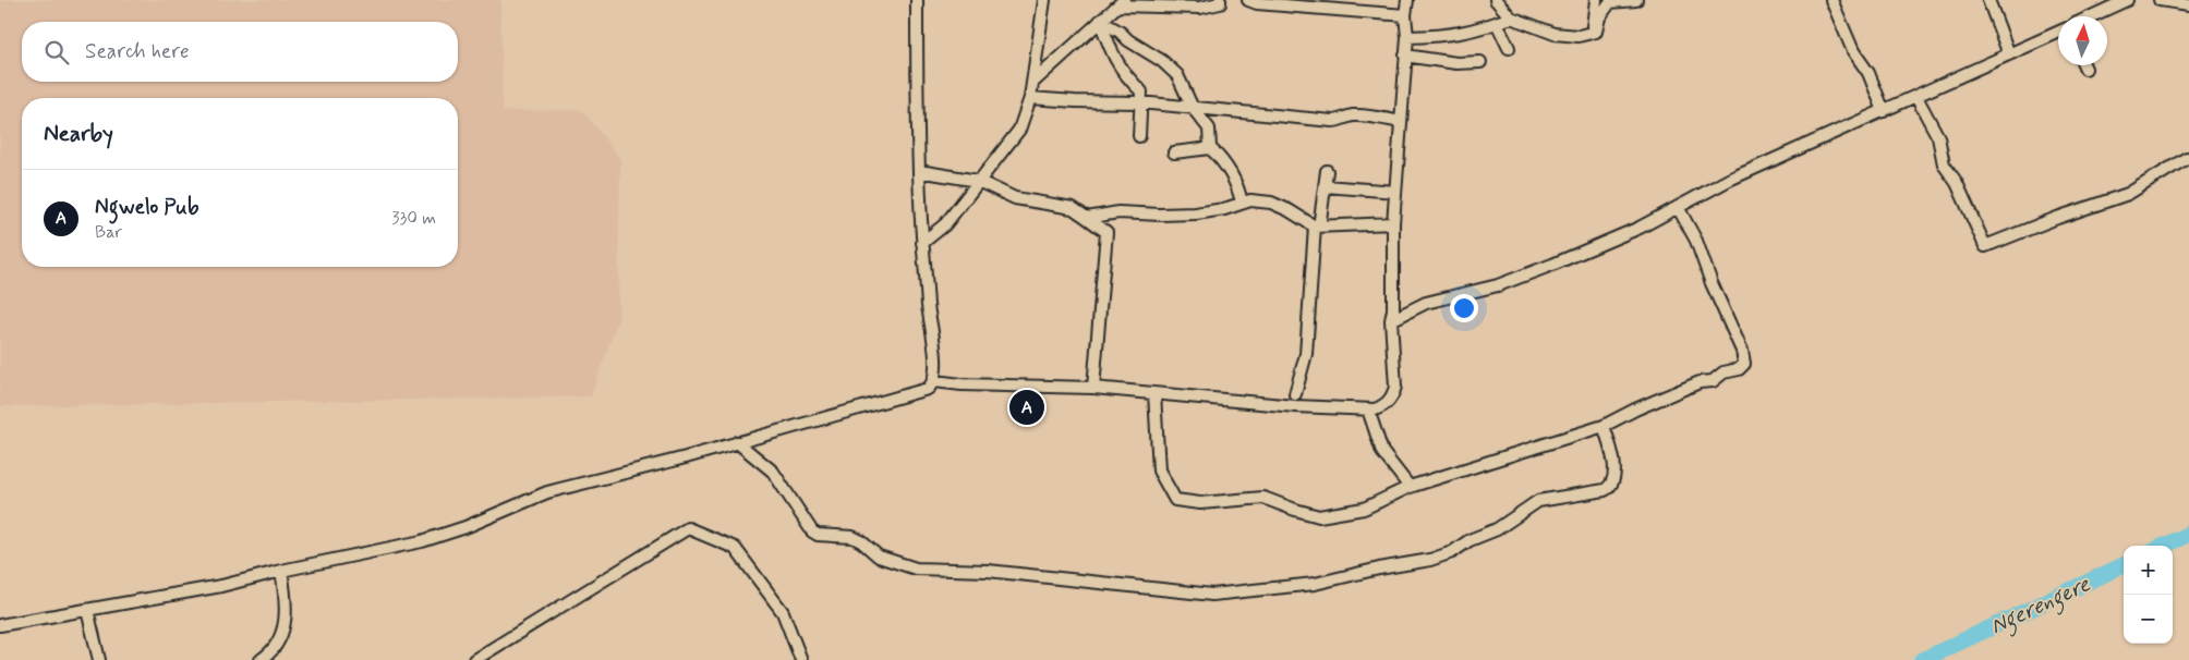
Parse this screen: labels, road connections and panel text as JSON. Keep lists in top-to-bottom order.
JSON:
{
  "water": ["Ngerengere"],
  "north": "top",
  "page": {
    "search": "Search here",
    "heading": "Nearby",
    "list": [
      {
        "mark": "A",
        "name": "Ngwelo Pub",
        "note": "Bar",
        "value": "330 m"
      }
    ],
    "pins": "A",
    "map_buttons": ["+", "−"]
  }
}
